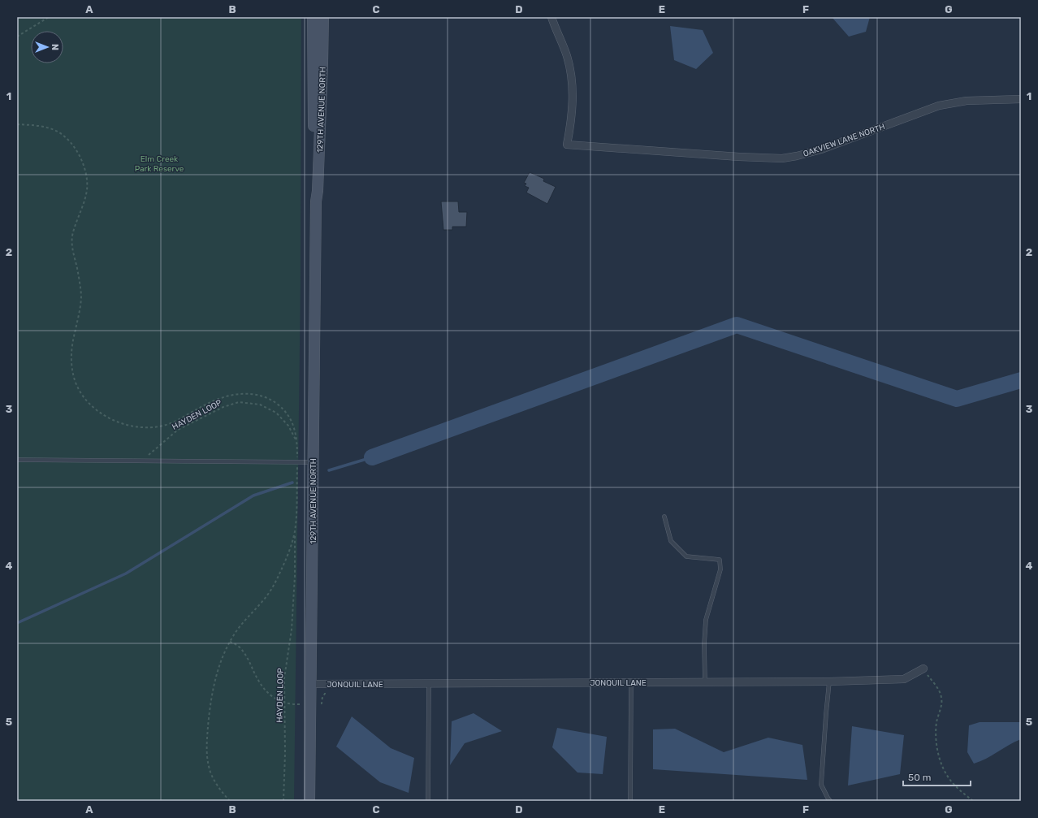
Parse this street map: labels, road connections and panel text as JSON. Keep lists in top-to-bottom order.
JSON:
{
  "streets": {
    "main road": ["129TH AVENUE NORTH"],
    "street": ["OAKVIEW LANE NORTH", "JONQUIL LANE"],
    "path": ["HAYDEN LOOP"]
  },
  "crossings": [
    ["129TH AVENUE NORTH", "JONQUIL LANE"]
  ],
  "parks": ["Elm Creek Park Reserve"],
  "scale_bar": "50 m",
  "north": "right",
  "grid": {
    "columns": [
      "A",
      "B",
      "C",
      "D",
      "E",
      "F",
      "G"
    ],
    "rows": [
      "1",
      "2",
      "3",
      "4",
      "5"
    ]
  }
}
